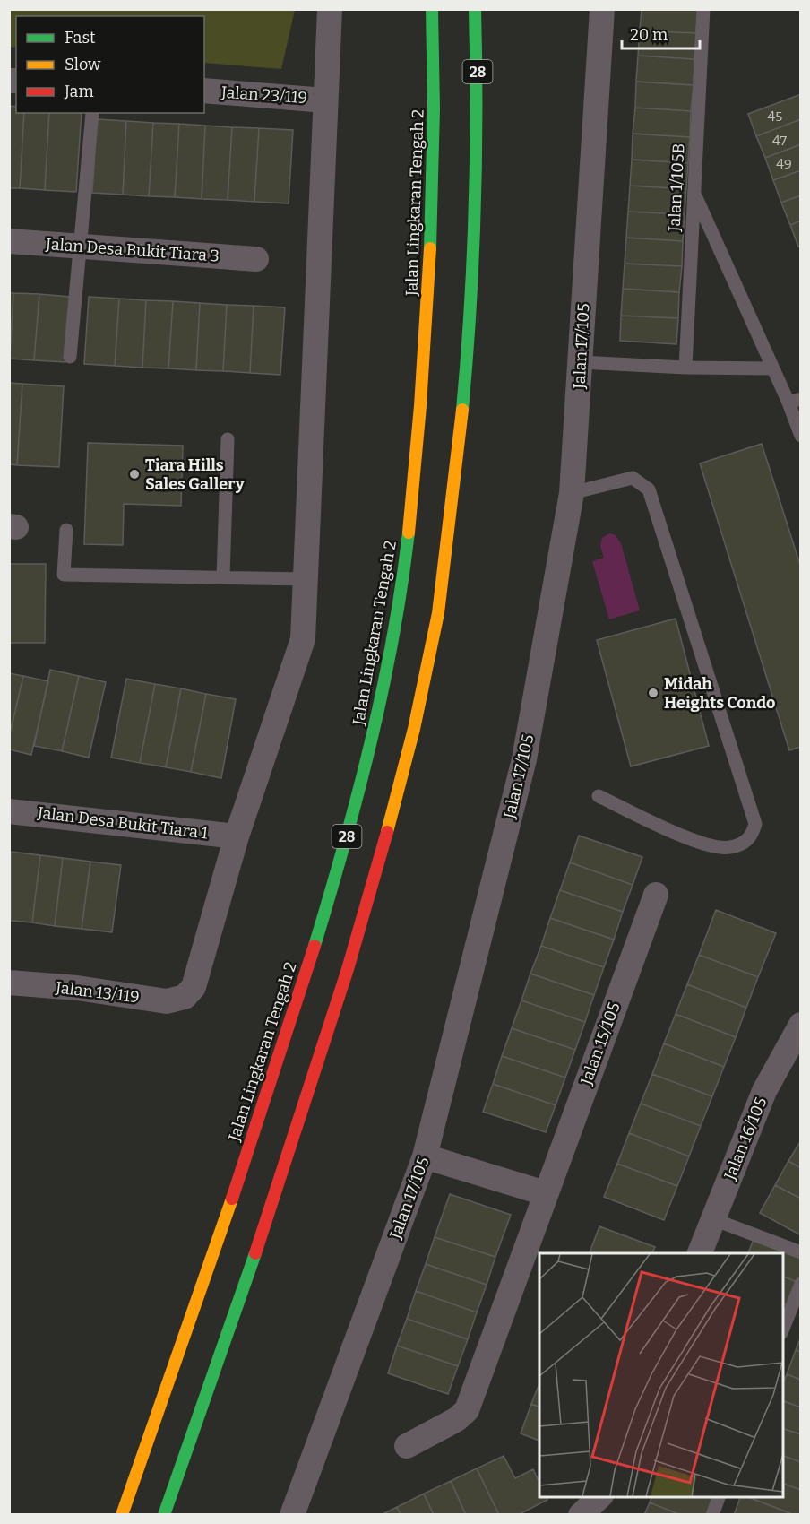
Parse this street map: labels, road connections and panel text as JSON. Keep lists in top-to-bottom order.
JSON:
{
  "streets": {
    "highway": ["28", "Jalan Lingkaran Tengah 2"],
    "street": [
      "Jalan 23/119",
      "Jalan Desa Bukit Tiara 3",
      "Jalan 17/105",
      "Jalan Desa Bukit Tiara 1",
      "Jalan 13/119",
      "Jalan 15/105",
      "Jalan 16/105"
    ],
    "lane": ["Jalan 1/105B"]
  },
  "crossings": [
    ["Jalan Desa Bukit Tiara 1", "Jalan 13/119"]
  ],
  "places": ["Tiara Hills Sales Gallery", "Midah Heights Condo"],
  "house_numbers": ["45", "47", "49"],
  "legend": ["Fast", "Slow", "Jam"],
  "scale_bar": "20 m"
}
